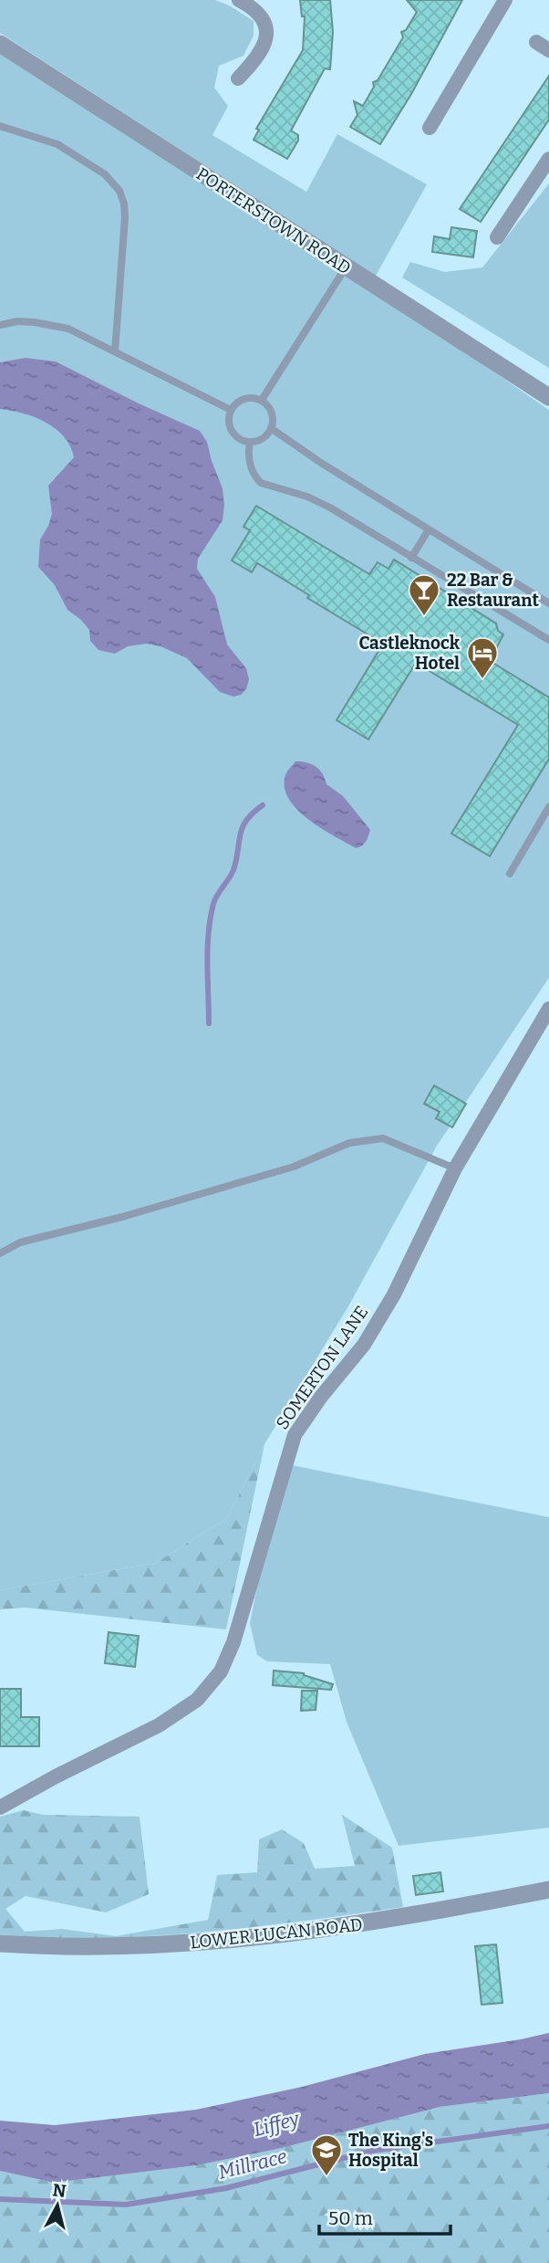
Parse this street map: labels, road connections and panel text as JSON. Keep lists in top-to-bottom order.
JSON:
{
  "streets": {
    "street": ["PORTERSTOWN ROAD", "SOMERTON LANE", "LOWER LUCAN ROAD"]
  },
  "water": ["Liffey", "Millrace"],
  "places": {
    "bar": ["22 Bar & Restaurant"],
    "hotel": ["Castleknock Hotel"],
    "school or university": ["The King's Hospital"]
  },
  "scale_bar": "50 m",
  "north": "top"
}
